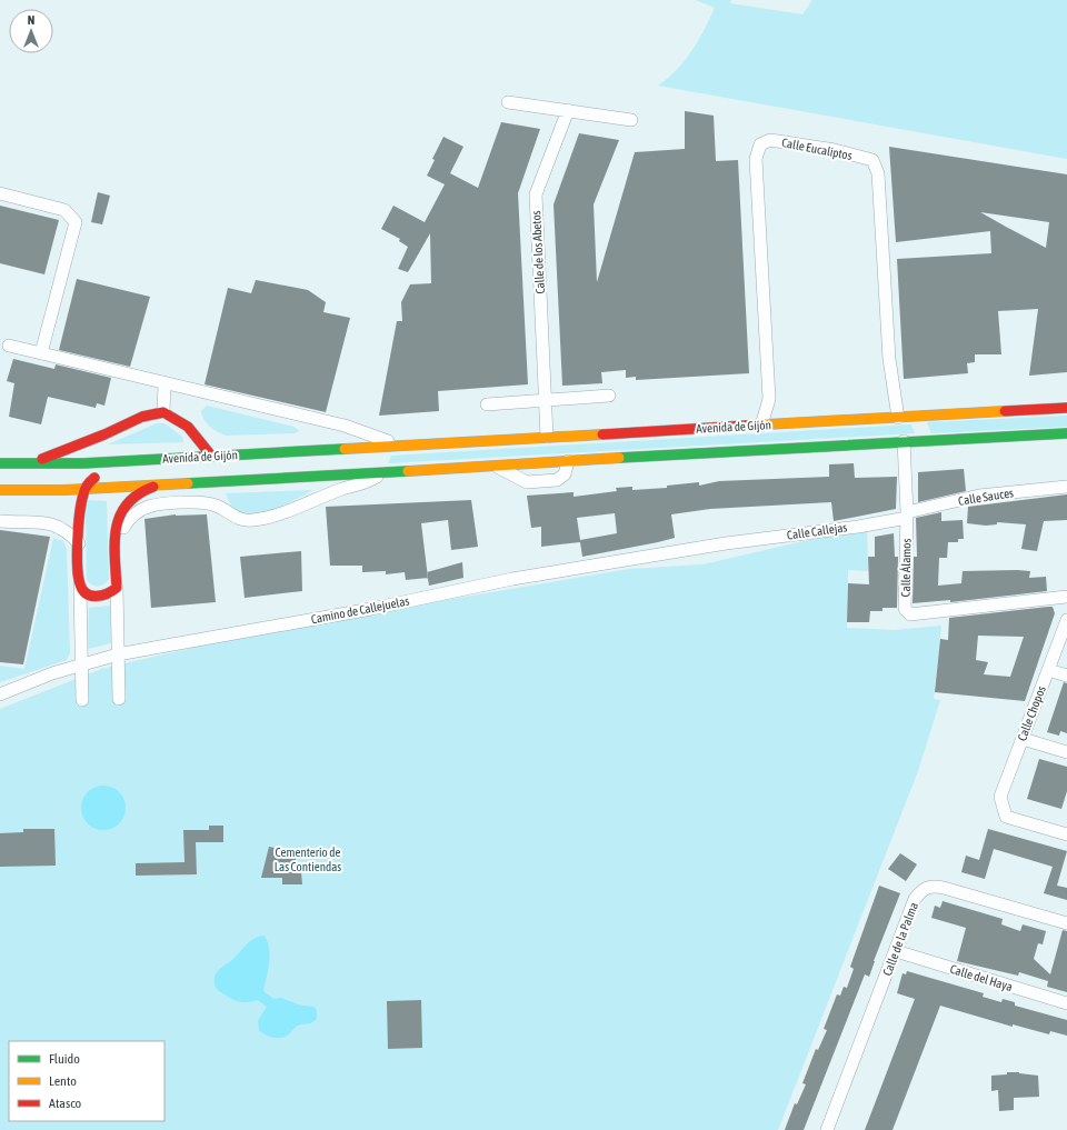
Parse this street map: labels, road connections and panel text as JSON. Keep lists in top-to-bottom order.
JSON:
{
  "streets": {
    "highway": ["Avenida de Gijón"],
    "street": [
      "Calle Eucaliptos",
      "Calle de los Abetos",
      "Calle Sauces",
      "Calle Callejas",
      "Calle Álamos",
      "Camino de Callejuelas",
      "Calle Chopos",
      "Calle de la Palma",
      "Calle del Haya"
    ]
  },
  "crossings": [
    ["Calle Eucaliptos", "Avenida de Gijón"],
    ["Calle de los Abetos", "Avenida de Gijón"],
    ["Avenida de Gijón", "Calle Álamos"],
    ["Calle Sauces", "Calle Callejas"],
    ["Calle Sauces", "Calle Álamos"],
    ["Calle Callejas", "Calle Álamos"],
    ["Calle Callejas", "Camino de Callejuelas"],
    ["Calle de la Palma", "Calle del Haya"]
  ],
  "parks": ["Cementerio de Las Contiendas"],
  "legend": ["Fluido", "Lento", "Atasco"],
  "north": "top"
}
